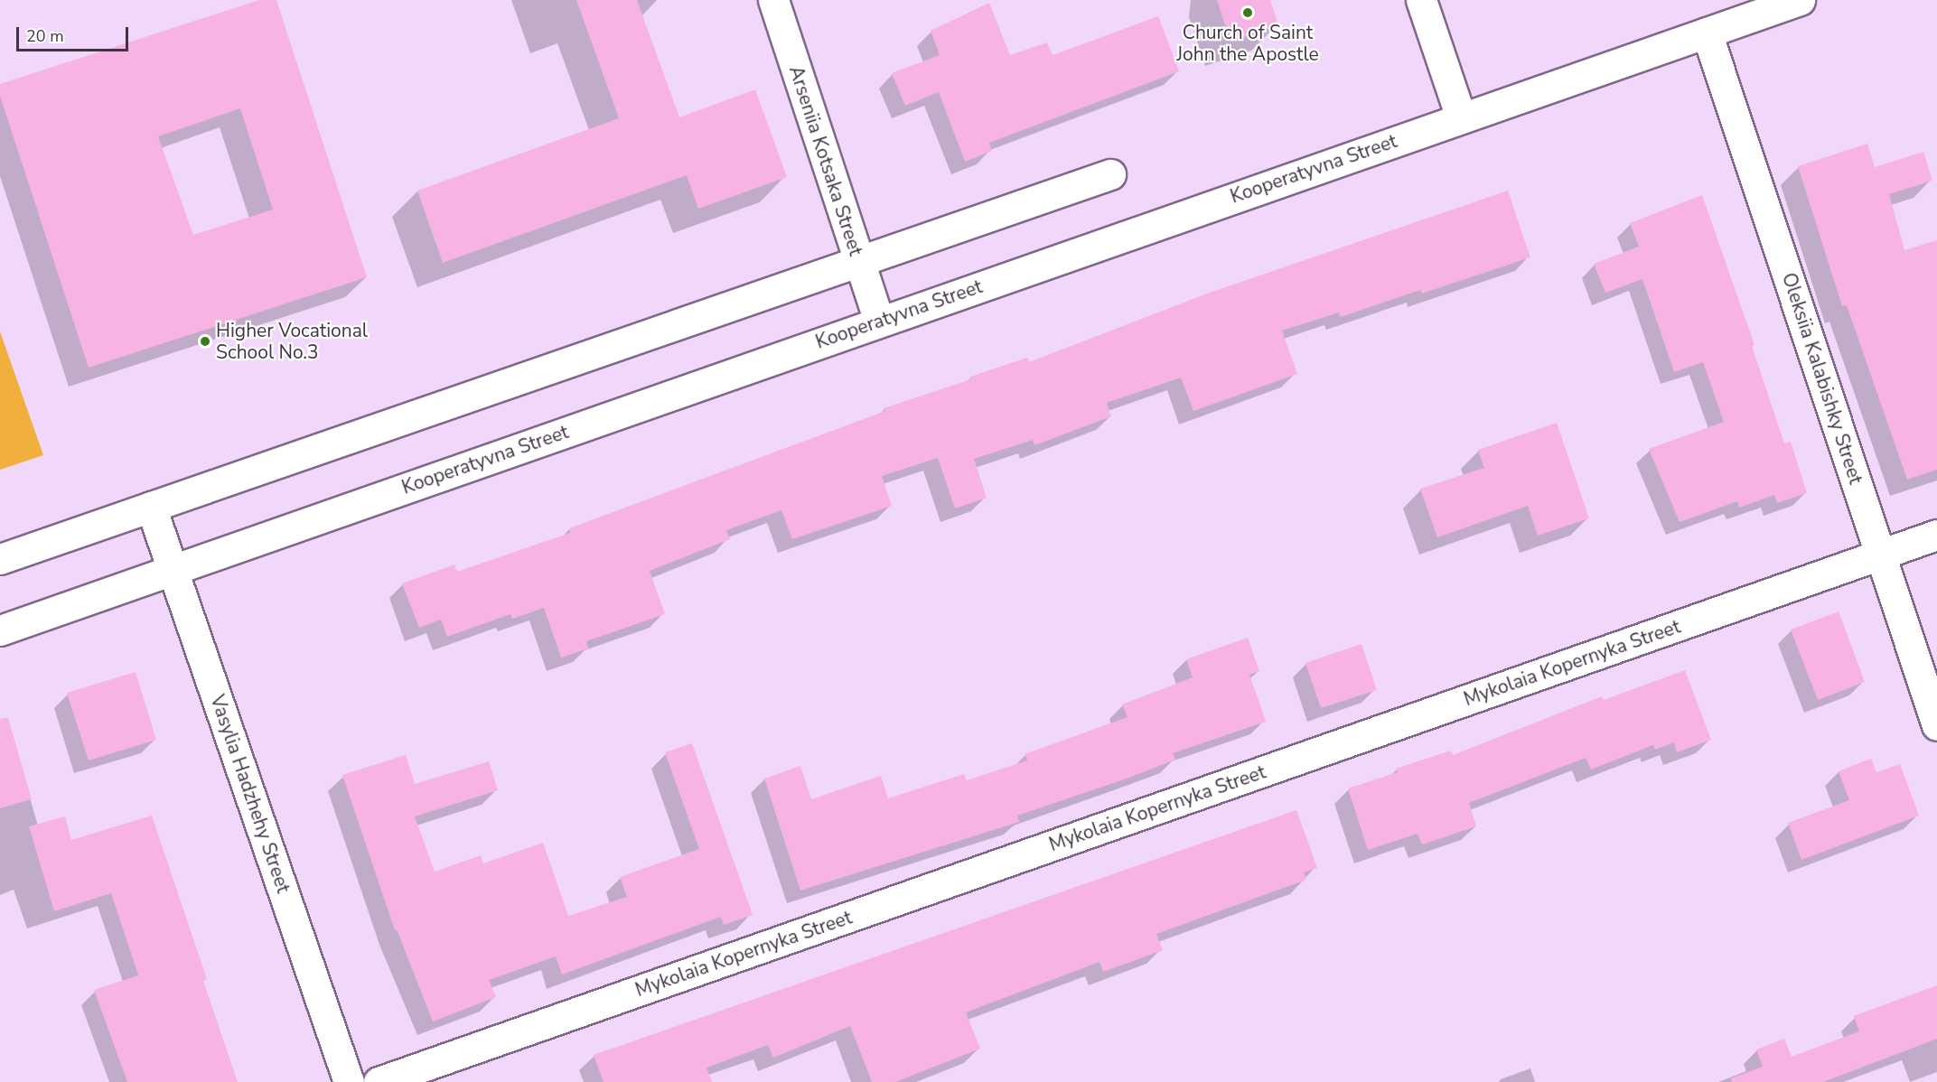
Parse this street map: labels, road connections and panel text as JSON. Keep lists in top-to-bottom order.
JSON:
{
  "streets": {
    "street": [
      "Arseniia Kotsaka Street",
      "Kooperatyvna Street",
      "Oleksiia Kalabishky Street",
      "Mykolaia Kopernyka Street",
      "Vasylia Hadzhehy Street"
    ]
  },
  "crossings": [
    ["Arseniia Kotsaka Street", "Kooperatyvna Street"],
    ["Kooperatyvna Street", "Oleksiia Kalabishky Street"],
    ["Kooperatyvna Street", "Vasylia Hadzhehy Street"],
    ["Oleksiia Kalabishky Street", "Mykolaia Kopernyka Street"]
  ],
  "places": ["Church of Saint John the Apostle", "Higher Vocational School No.3"],
  "scale_bar": "20 m"
}
